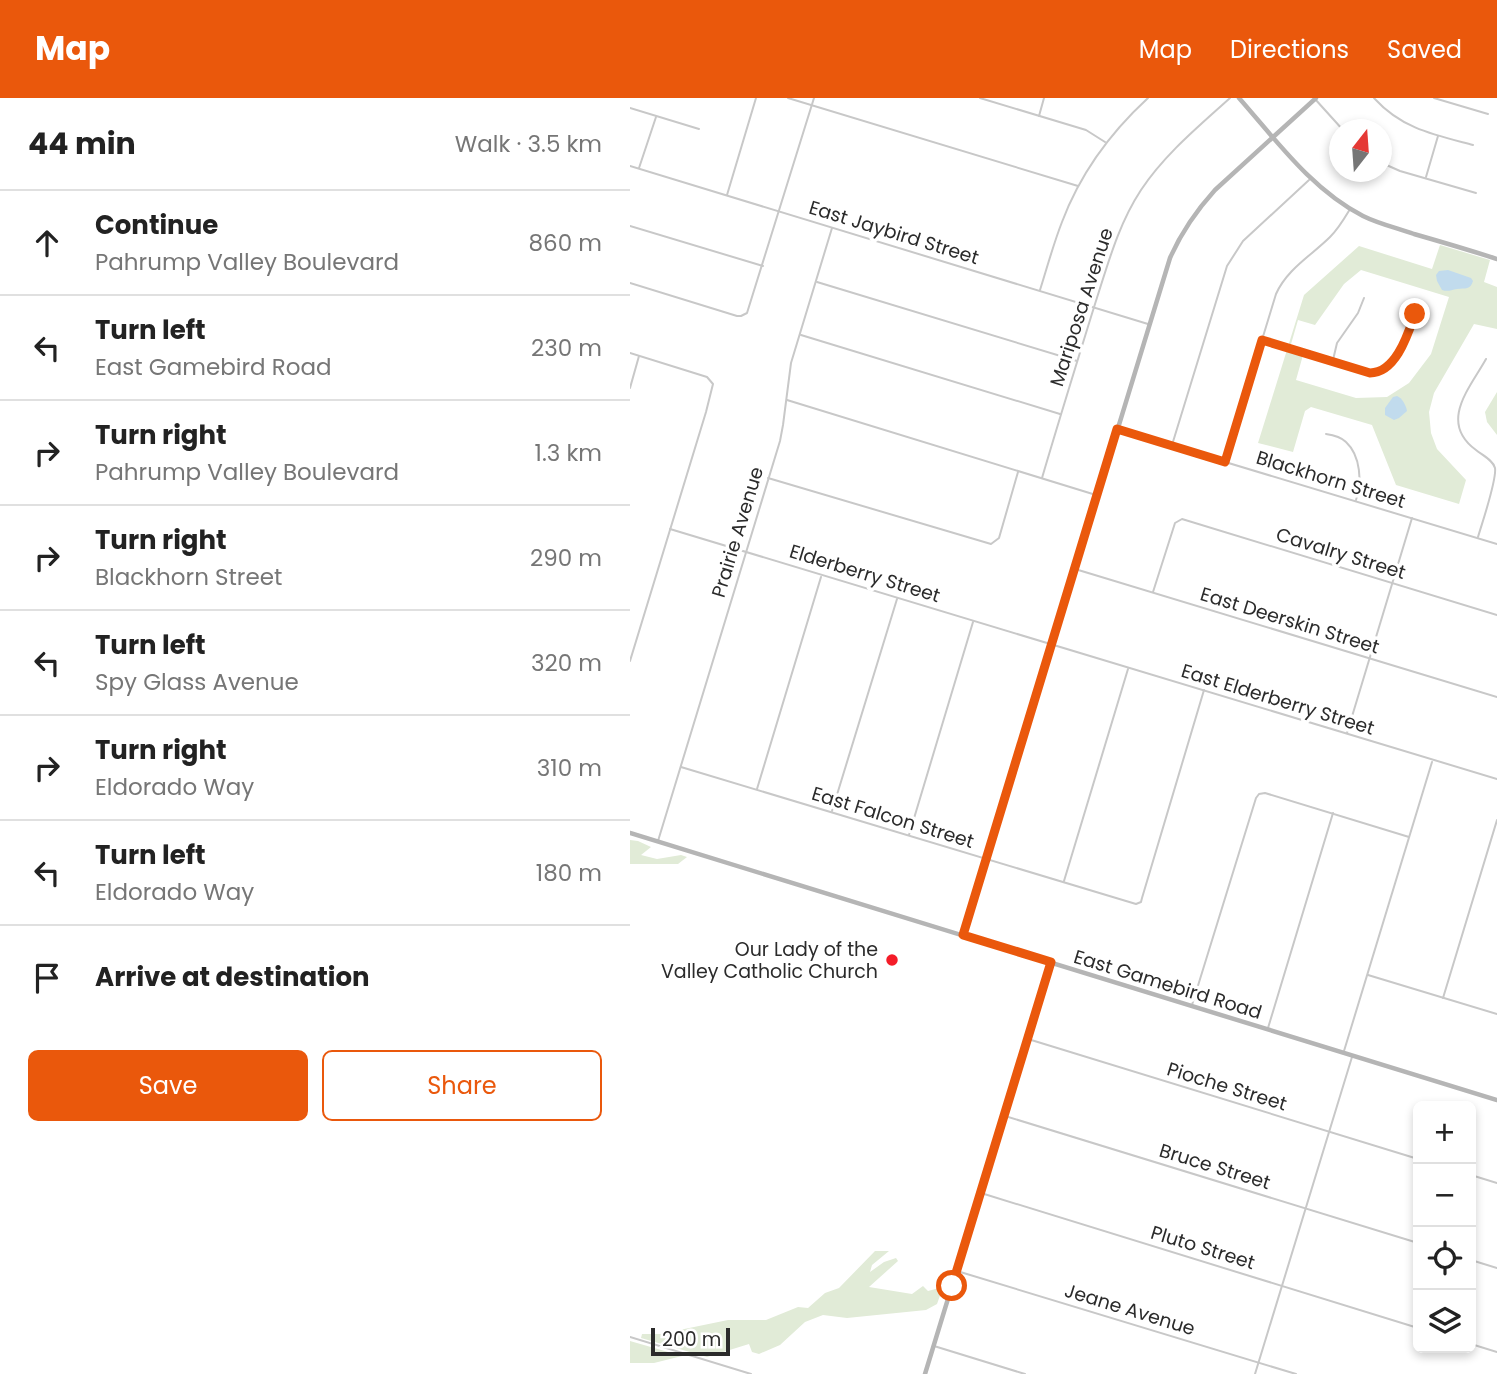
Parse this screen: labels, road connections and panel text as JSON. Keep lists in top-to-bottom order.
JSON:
{
  "streets": {
    "main road": ["East Gamebird Road"],
    "street": [
      "East Jaybird Street",
      "Mariposa Avenue",
      "Blackhorn Street",
      "Prairie Avenue",
      "Cavalry Street",
      "Elderberry Street",
      "East Deerskin Street",
      "East Elderberry Street",
      "East Falcon Street",
      "Pioche Street",
      "Bruce Street",
      "Pluto Street",
      "Jeane Avenue"
    ]
  },
  "crossings": [
    ["East Jaybird Street", "Mariposa Avenue"],
    ["East Jaybird Street", "Prairie Avenue"],
    ["Prairie Avenue", "Elderberry Street"],
    ["Prairie Avenue", "East Falcon Street"],
    ["Prairie Avenue", "East Gamebird Road"],
    ["Cavalry Street", "East Deerskin Street"],
    ["Elderberry Street", "East Elderberry Street"],
    ["East Elderberry Street", "East Falcon Street"]
  ],
  "places": ["Our Lady of the Valley Catholic Church"],
  "scale_bar": "200 m",
  "north": "top",
  "page": {
    "header": "Map",
    "nav": ["Map", "Directions", "Saved"],
    "heading": ["44 min", "Walk · 3.5 km"],
    "list": [
      ["Continue", "Pahrump Valley Boulevard", "860 m"],
      ["Turn left", "East Gamebird Road", "230 m"],
      ["Turn right", "Pahrump Valley Boulevard", "1.3 km"],
      ["Turn right", "Blackhorn Street", "290 m"],
      ["Turn left", "Spy Glass Avenue", "320 m"],
      ["Turn right", "Eldorado Way", "310 m"],
      ["Turn left", "Eldorado Way", "180 m"],
      "Arrive at destination"
    ],
    "buttons": ["Save", "Share"],
    "map_buttons": ["+", "−"],
    "scale": "200 m"
  }
}
